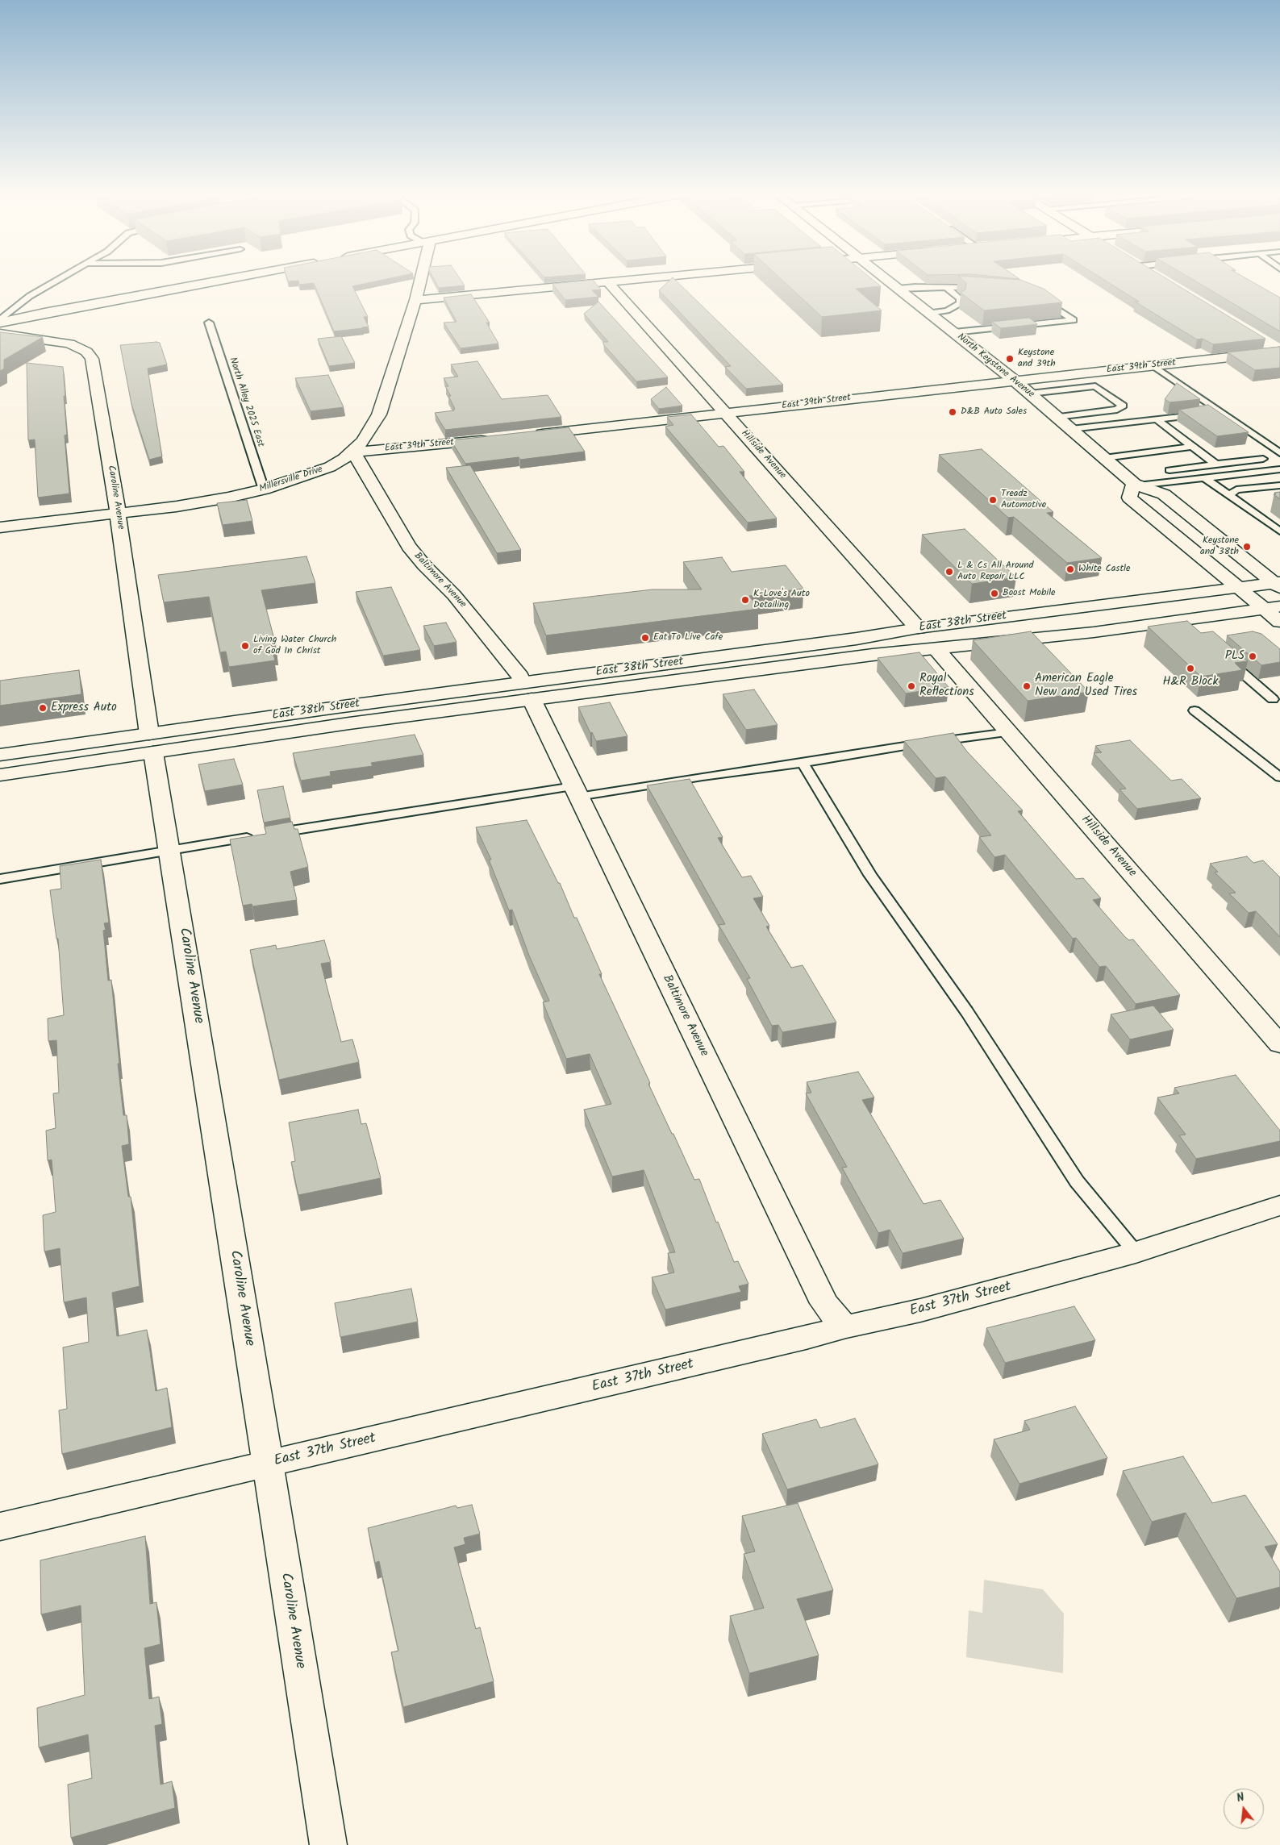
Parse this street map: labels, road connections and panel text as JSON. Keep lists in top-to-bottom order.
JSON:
{
  "streets": {
    "street": [
      "North Keystone Avenue",
      "East 39th Street",
      "Hillside Avenue",
      "Millersville Drive",
      "Caroline Avenue",
      "Baltimore Avenue",
      "East 38th Street",
      "East 37th Street"
    ],
    "lane": ["North Alley 2025 East"]
  },
  "crossings": [
    ["North Keystone Avenue", "East 39th Street"],
    ["North Keystone Avenue", "East 38th Street"],
    ["East 39th Street", "Hillside Avenue"],
    ["East 39th Street", "Millersville Drive"],
    ["East 39th Street", "Baltimore Avenue"],
    ["North Alley 2025 East", "Millersville Drive"],
    ["Hillside Avenue", "East 38th Street"],
    ["Millersville Drive", "Caroline Avenue"],
    ["Millersville Drive", "Baltimore Avenue"],
    ["Caroline Avenue", "East 38th Street"],
    ["Caroline Avenue", "East 37th Street"],
    ["Baltimore Avenue", "East 38th Street"],
    ["Baltimore Avenue", "East 37th Street"]
  ],
  "places": [
    "Keystone and 39th",
    "D&B Auto Sales",
    "Treadz Automotive",
    "Keystone and 38th",
    "White Castle",
    "L & Cs All Around Auto Repair LLC",
    "Boost Mobile",
    "K-Love's Auto Detailing",
    "Eat To Live Cafe",
    "Living Water Church of God In Christ",
    "PLS",
    "H&R Block",
    "Royal Reflections",
    "American Eagle New and Used Tires",
    "Express Auto"
  ],
  "north": "top"
}
